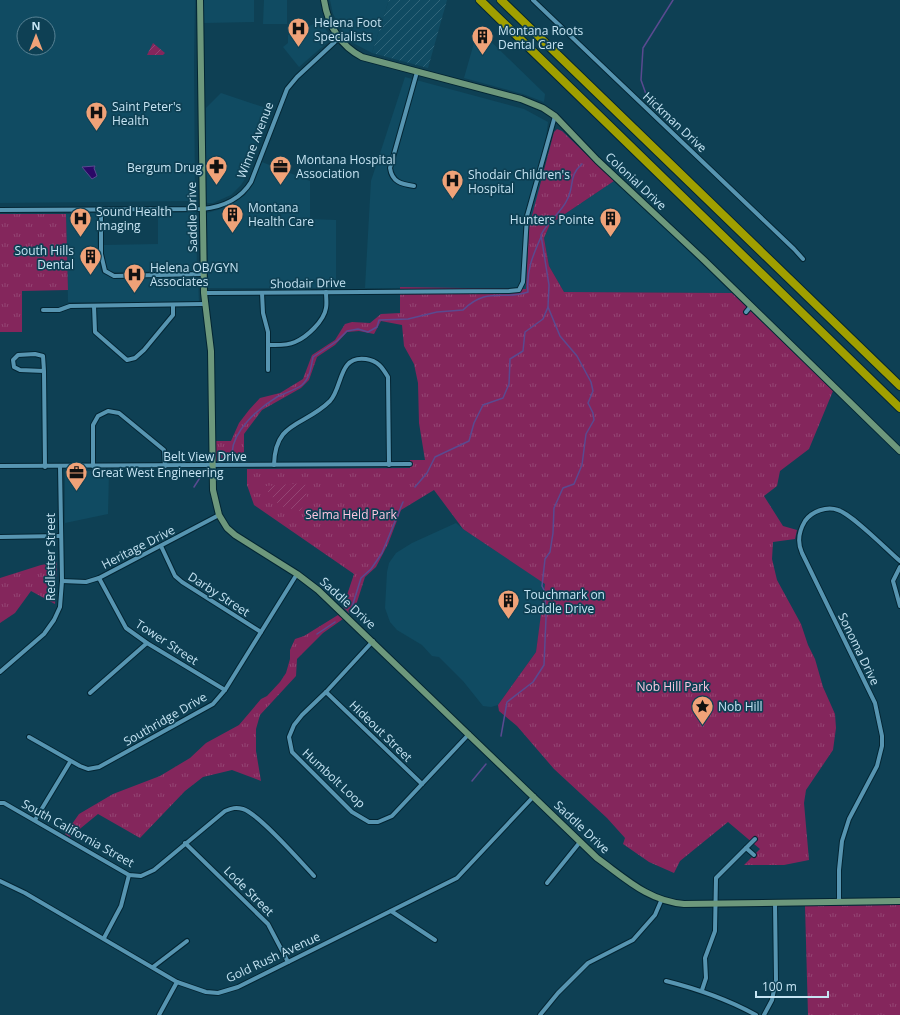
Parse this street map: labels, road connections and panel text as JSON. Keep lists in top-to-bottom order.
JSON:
{
  "streets": {
    "street": [
      "Hickman Drive",
      "Winne Avenue",
      "Colonial Drive",
      "Saddle Drive",
      "Shodair Drive",
      "Belt View Drive",
      "Heritage Drive",
      "Redletter Street",
      "Darby Street",
      "Tower Street",
      "Sonoma Drive",
      "Southridge Drive",
      "Hideout Street",
      "Humbolt Loop",
      "South California Street",
      "Lode Street",
      "Gold Rush Avenue"
    ]
  },
  "crossings": [
    ["Winne Avenue", "Colonial Drive"],
    ["Winne Avenue", "Saddle Drive"],
    ["Colonial Drive", "Shodair Drive"],
    ["Saddle Drive", "Shodair Drive"],
    ["Saddle Drive", "Belt View Drive"],
    ["Saddle Drive", "Heritage Drive"],
    ["Saddle Drive", "Sonoma Drive"],
    ["Saddle Drive", "Southridge Drive"],
    ["Saddle Drive", "Humbolt Loop"],
    ["Saddle Drive", "Gold Rush Avenue"],
    ["Belt View Drive", "Redletter Street"],
    ["Heritage Drive", "Redletter Street"],
    ["Heritage Drive", "Darby Street"],
    ["Heritage Drive", "Tower Street"],
    ["Darby Street", "Southridge Drive"],
    ["Tower Street", "Southridge Drive"],
    ["Hideout Street", "Humbolt Loop"],
    ["South California Street", "Lode Street"],
    ["Lode Street", "Gold Rush Avenue"]
  ],
  "parks": ["Selma Held Park", "Nob Hill Park"],
  "places": {
    "hospital": [
      "Helena Foot Specialists",
      "Saint Peter's Health",
      "Shodair Children's Hospital",
      "Sound Health Imaging",
      "Helena OB/GYN Associates"
    ],
    "building": [
      "Montana Roots Dental Care",
      "Montana Health Care",
      "Hunters Pointe",
      "South Hills Dental",
      "Touchmark on Saddle Drive"
    ],
    "office": ["Montana Hospital Association", "Great West Engineering"],
    "pharmacy": ["Bergum Drug"],
    "place": ["Nob Hill"]
  },
  "scale_bar": "100 m",
  "north": "top"
}
